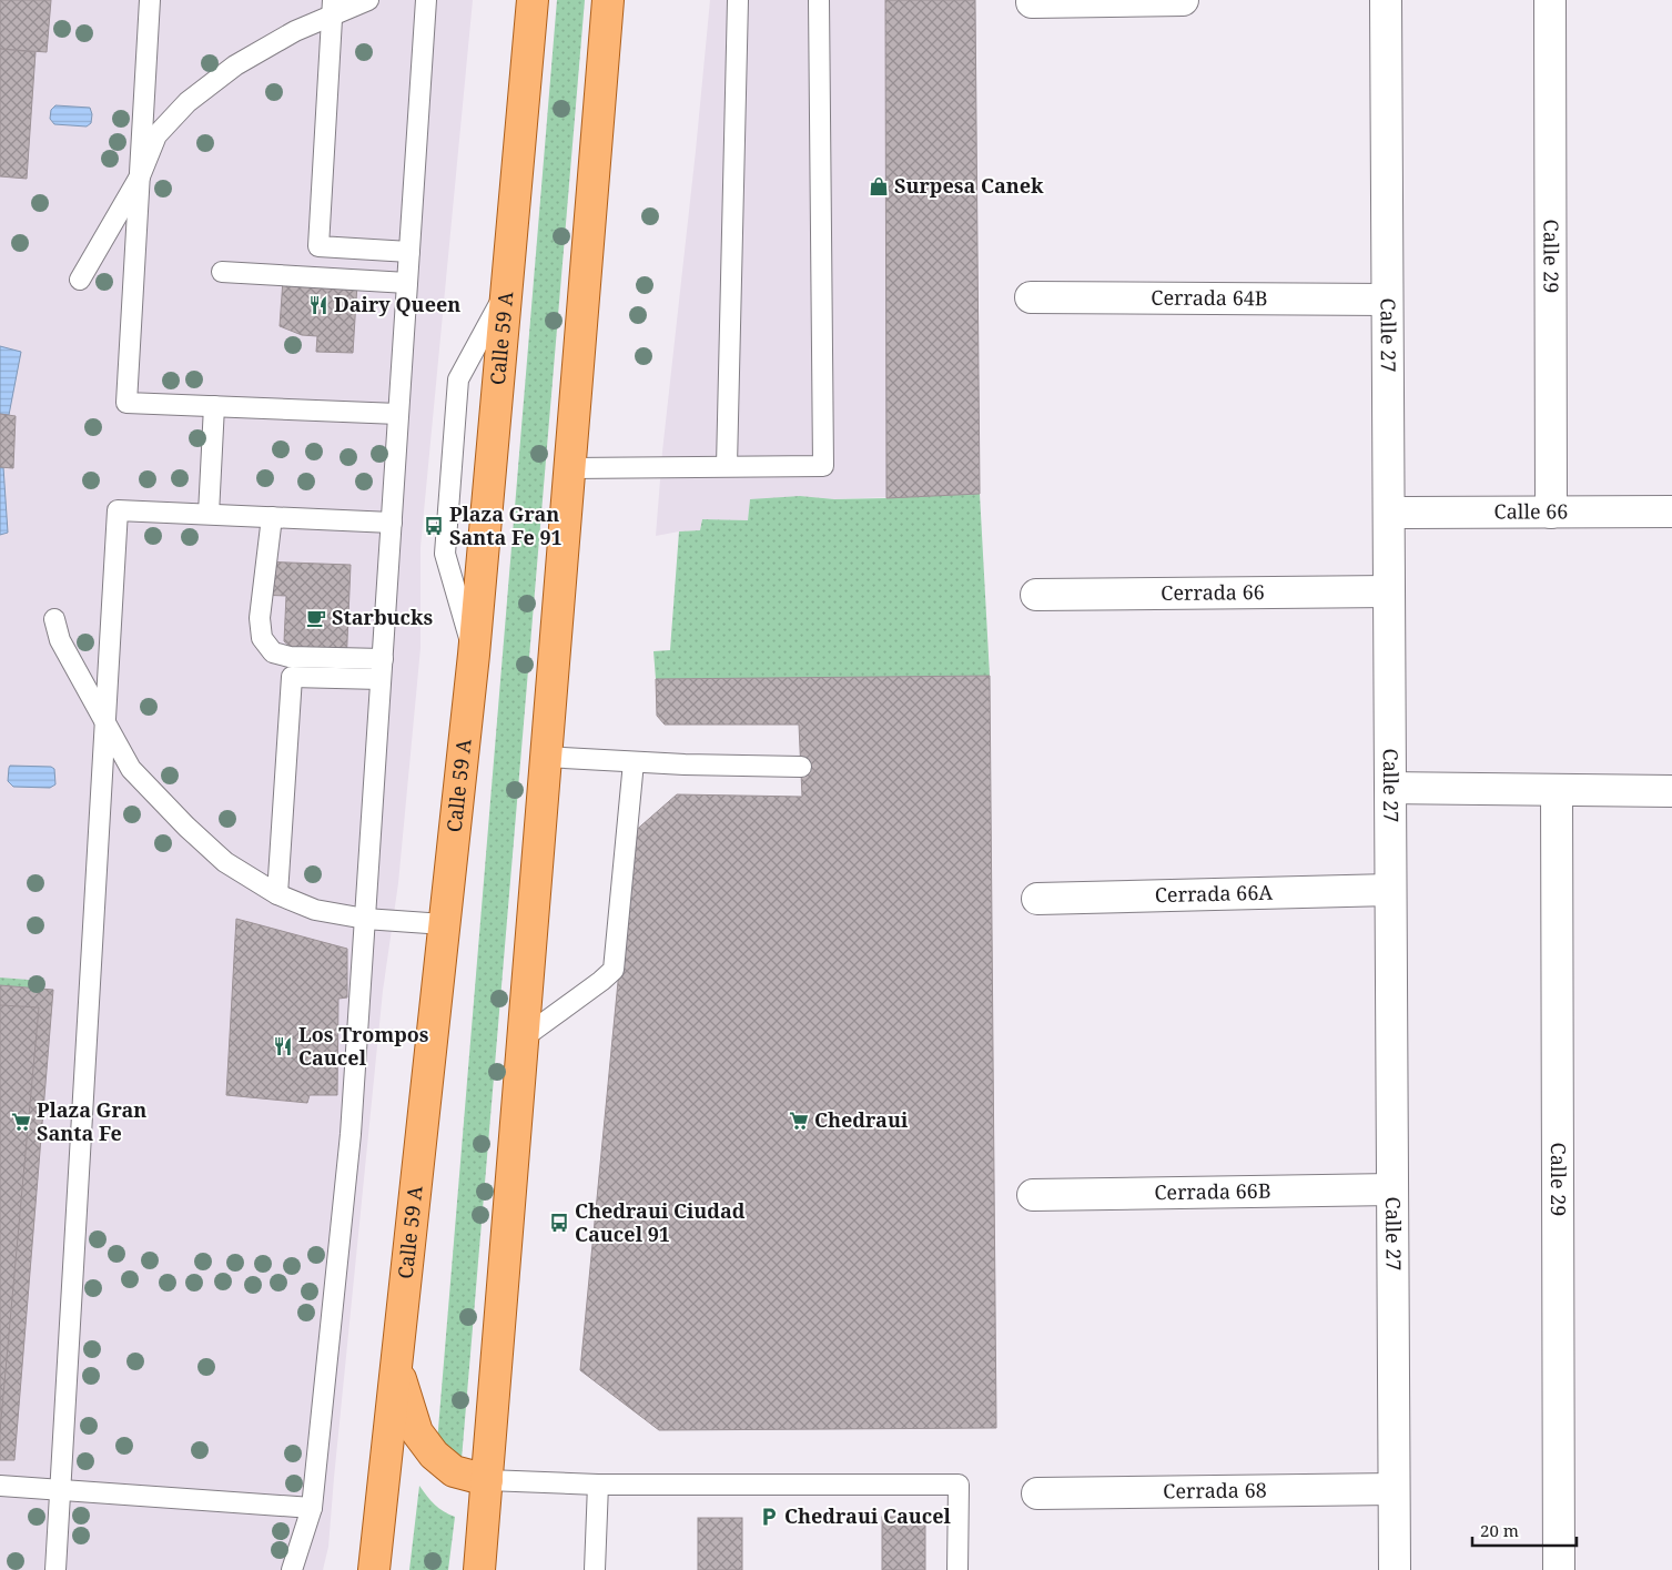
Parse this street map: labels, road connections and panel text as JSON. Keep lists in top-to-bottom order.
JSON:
{
  "streets": {
    "main road": ["Calle 59 A"],
    "street": [
      "Calle 29",
      "Cerrada 64B",
      "Calle 27",
      "Calle 66",
      "Cerrada 66",
      "Cerrada 66A",
      "Cerrada 66B",
      "Cerrada 68"
    ]
  },
  "crossings": [
    ["Calle 29", "Calle 66"],
    ["Cerrada 64B", "Calle 27"],
    ["Calle 27", "Calle 66"],
    ["Calle 27", "Cerrada 66"],
    ["Calle 27", "Cerrada 66A"],
    ["Calle 27", "Cerrada 66B"],
    ["Calle 27", "Cerrada 68"]
  ],
  "places": {
    "shop": ["Surpesa Canek"],
    "restaurant": ["Dairy Queen", "Los Trompos Caucel"],
    "bus stop": ["Plaza Gran Santa Fe 91", "Chedraui Ciudad Caucel 91"],
    "cafe": ["Starbucks"],
    "supermarket": ["Chedraui", "Plaza Gran Santa Fe"],
    "parking": ["Chedraui Caucel"]
  },
  "scale_bar": "20 m"
}
